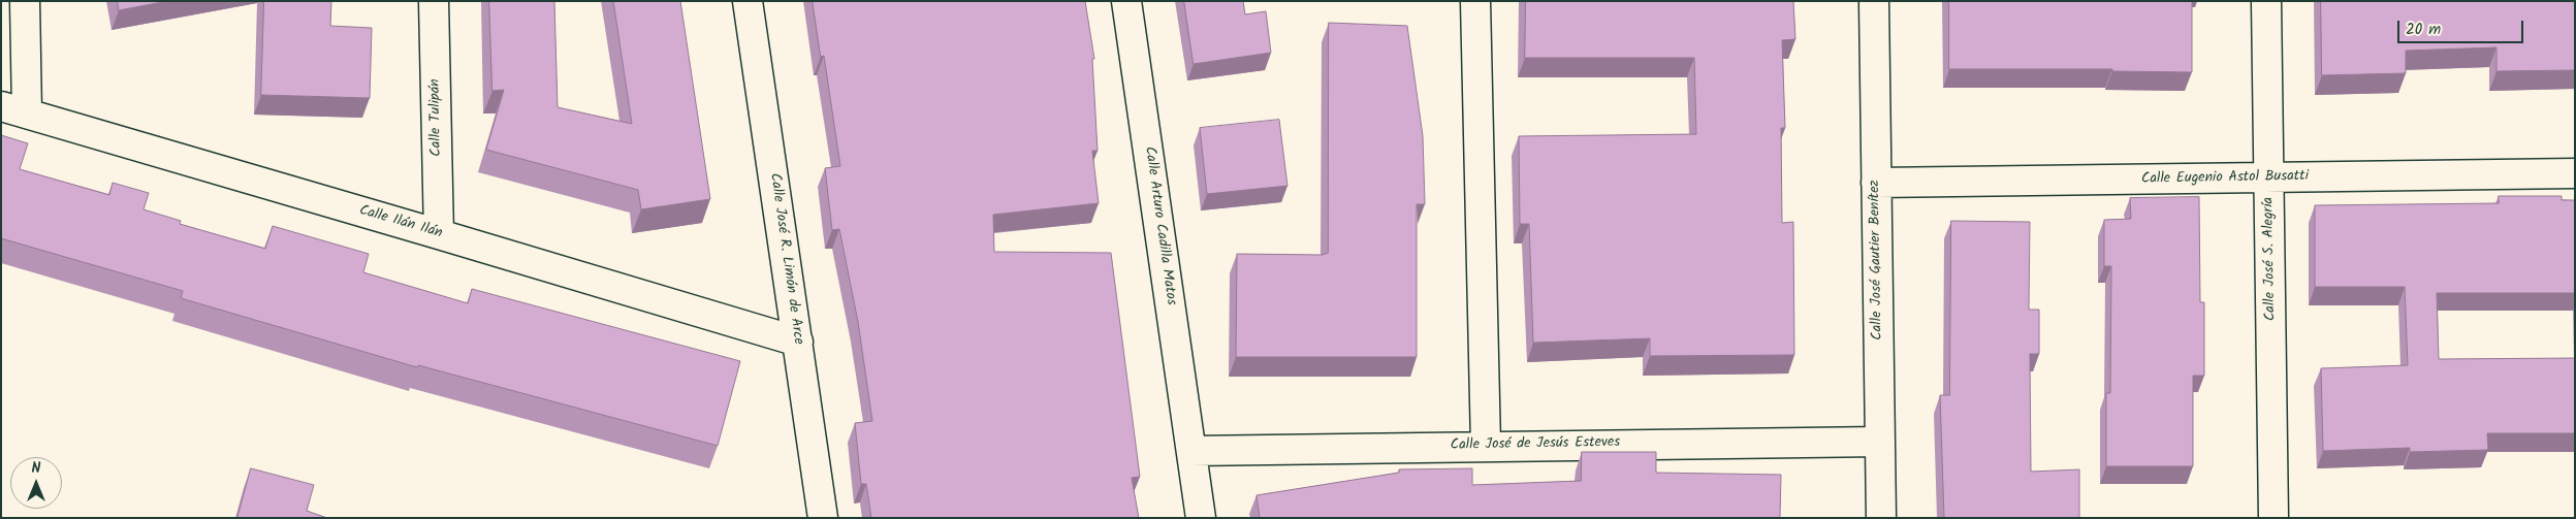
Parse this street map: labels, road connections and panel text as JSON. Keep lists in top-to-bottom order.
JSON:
{
  "streets": {
    "street": [
      "Calle Tulipán",
      "Calle Eugenio Astol Busatti",
      "Calle Ilán Ilán",
      "Calle Arturo Cadilla Matos",
      "Calle José R. Limón de Arce",
      "Calle José S. Alegría",
      "Calle José Gautier Benítez",
      "Calle José de Jesús Esteves"
    ]
  },
  "crossings": [
    ["Calle Tulipán", "Calle Ilán Ilán"],
    ["Calle Eugenio Astol Busatti", "Calle José S. Alegría"],
    ["Calle Eugenio Astol Busatti", "Calle José Gautier Benítez"],
    ["Calle Ilán Ilán", "Calle José R. Limón de Arce"],
    ["Calle Arturo Cadilla Matos", "Calle José de Jesús Esteves"],
    ["Calle José Gautier Benítez", "Calle José de Jesús Esteves"]
  ],
  "scale_bar": "20 m",
  "north": "top"
}
